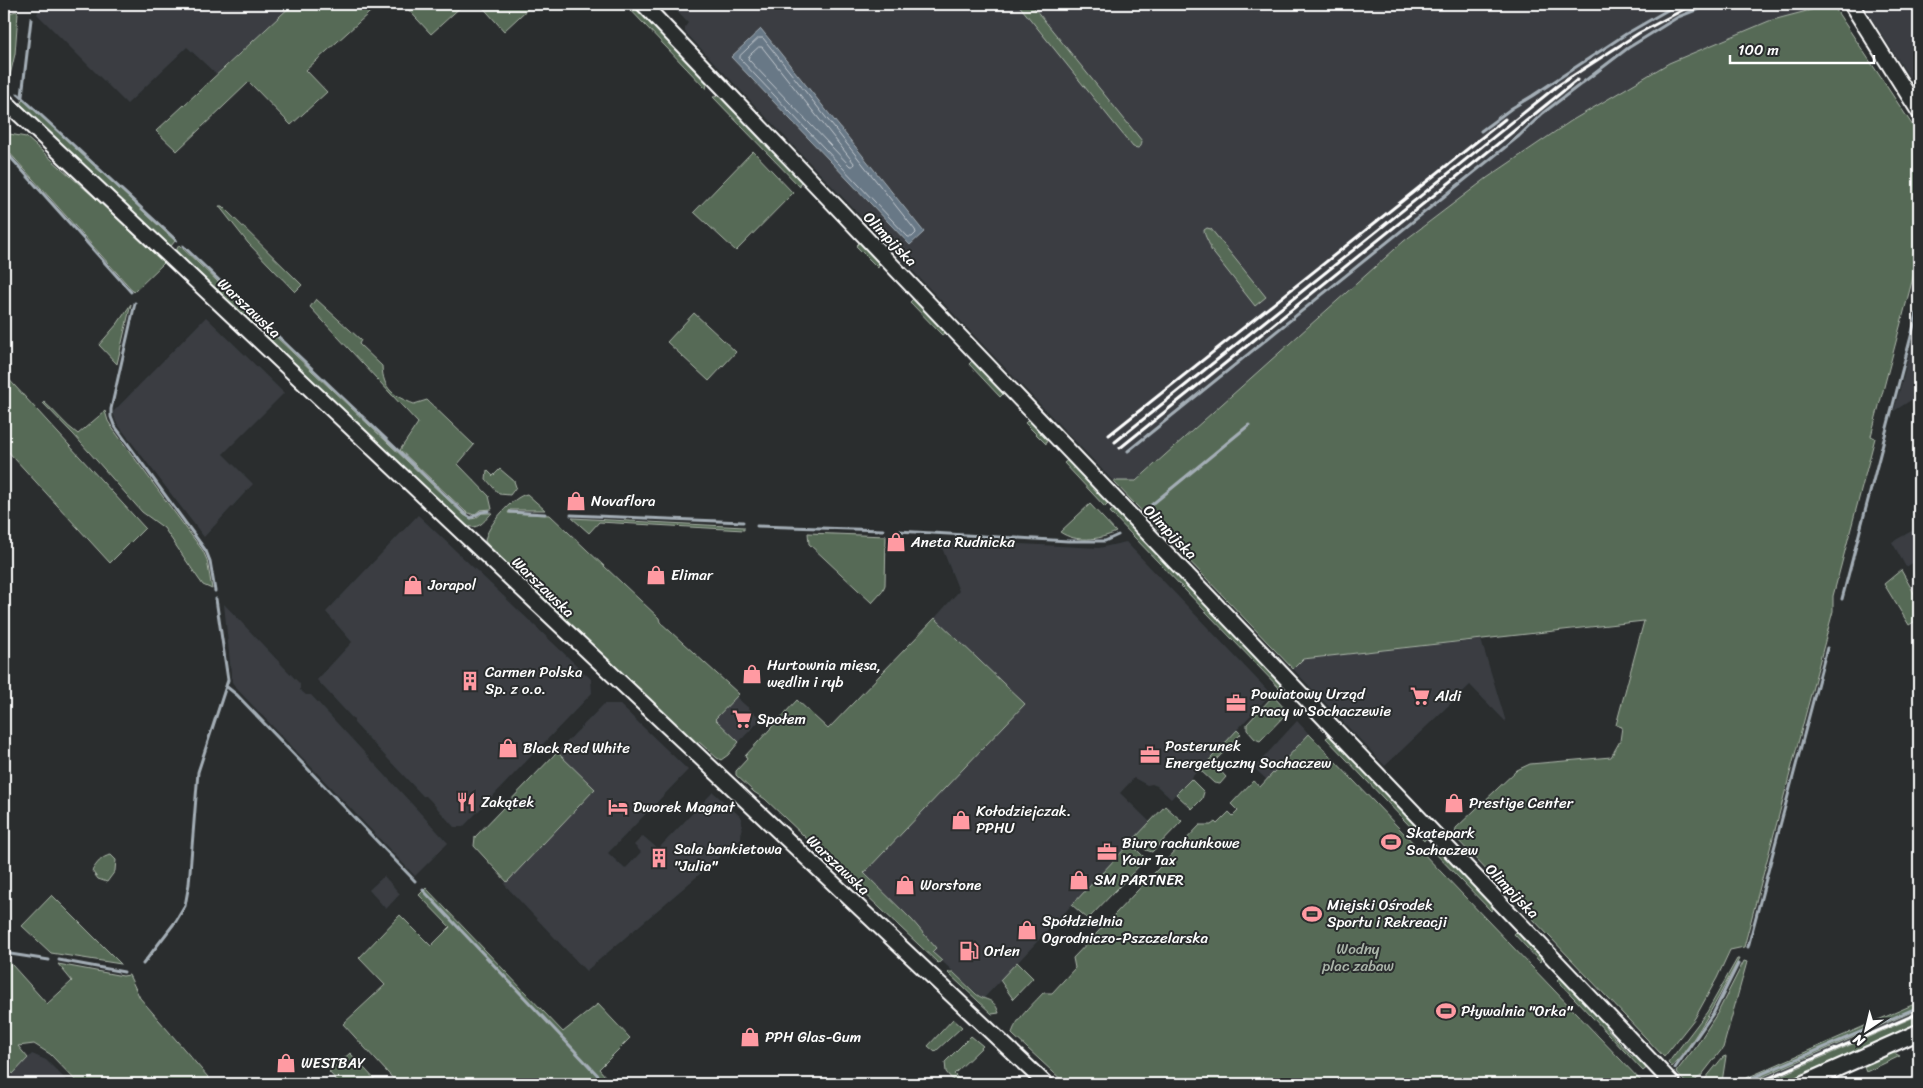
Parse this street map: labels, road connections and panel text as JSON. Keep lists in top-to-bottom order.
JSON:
{
  "streets": {
    "street": ["Olimpijska", "Warszawska"]
  },
  "parks": ["Wodny plac zabaw"],
  "places": {
    "shop": [
      "Novaflora",
      "Aneta Rudnicka",
      "Elimar",
      "Jorapol",
      "Hurtownia mięsa, wędlin i ryb",
      "Black Red White",
      "Prestige Center",
      "Kołodziejczak. PPHU",
      "SM PARTNER",
      "Worstone",
      "Spółdzielnia Ogrodniczo-Pszczelarska",
      "PPH Glas-Gum",
      "WESTBAY"
    ],
    "building": ["Carmen Polska Sp. z o.o.", "Sala bankietowa \"Julia\""],
    "supermarket": ["Aldi", "Społem"],
    "office": ["Powiatowy Urząd Pracy w Sochaczewie", "Posterunek Energetyczny Sochaczew", "Biuro rachunkowe Your Tax"],
    "restaurant": ["Zakątek"],
    "hotel": ["Dworek Magnat"],
    "sports": ["Skatepark Sochaczew", "Miejski Ośrodek Sportu i Rekreacji", "Pływalnia \"Orka\""],
    "fuel station": ["Orlen"]
  },
  "scale_bar": "100 m",
  "north": "bottom left"
}
